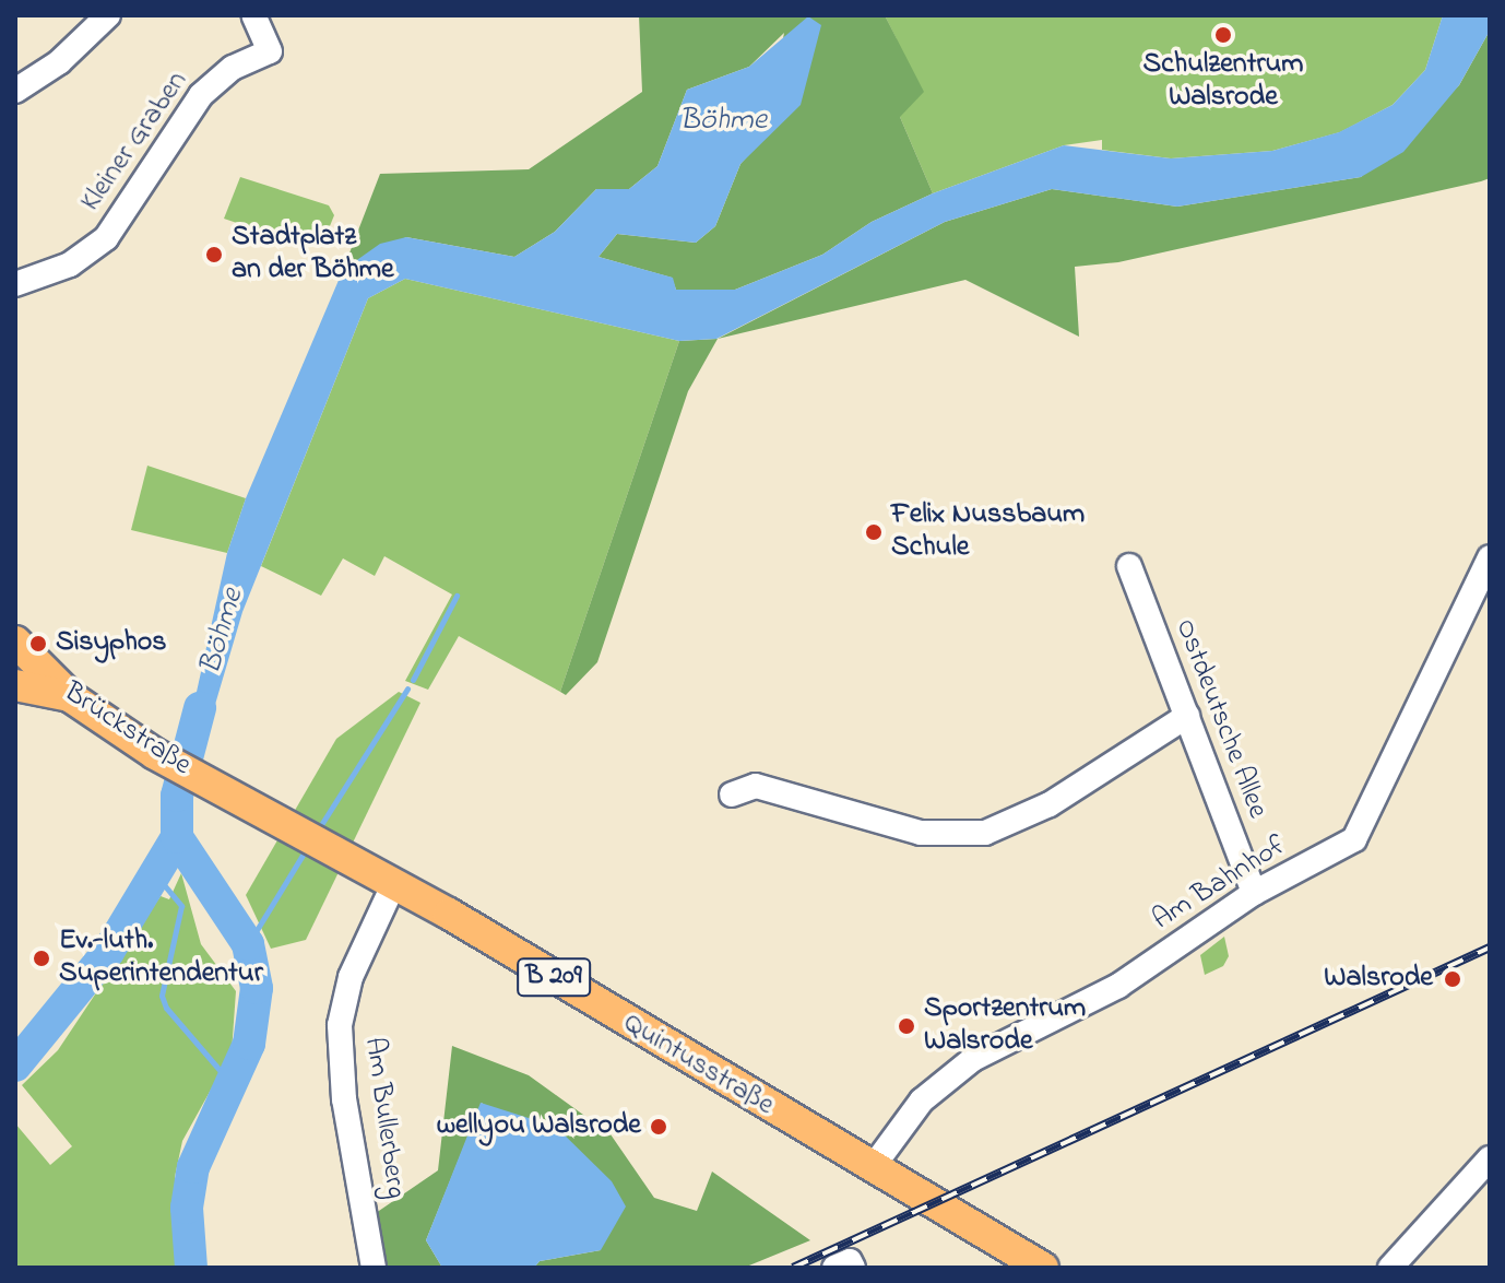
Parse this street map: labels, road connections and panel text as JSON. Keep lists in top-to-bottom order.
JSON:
{
  "streets": {
    "main road": ["Brückstraße", "B 209", "Quintusstraße"],
    "street": [
      "Kleiner Graben",
      "Ostdeutsche Allee",
      "Am Bahnhof",
      "Am Bullerberg"
    ]
  },
  "crossings": [
    ["Ostdeutsche Allee", "Am Bahnhof"],
    ["Brückstraße", "Quintusstraße"],
    ["Am Bahnhof", "Quintusstraße"],
    ["Quintusstraße", "Am Bullerberg"]
  ],
  "water": ["Böhme"],
  "places": [
    "Schulzentrum Walsrode",
    "Stadtplatz an der Böhme",
    "Felix Nussbaum Schule",
    "Sisyphos",
    "Ev.-luth. Superintendentur",
    "Walsrode",
    "Sportzentrum Walsrode",
    "wellyou Walsrode"
  ]
}
